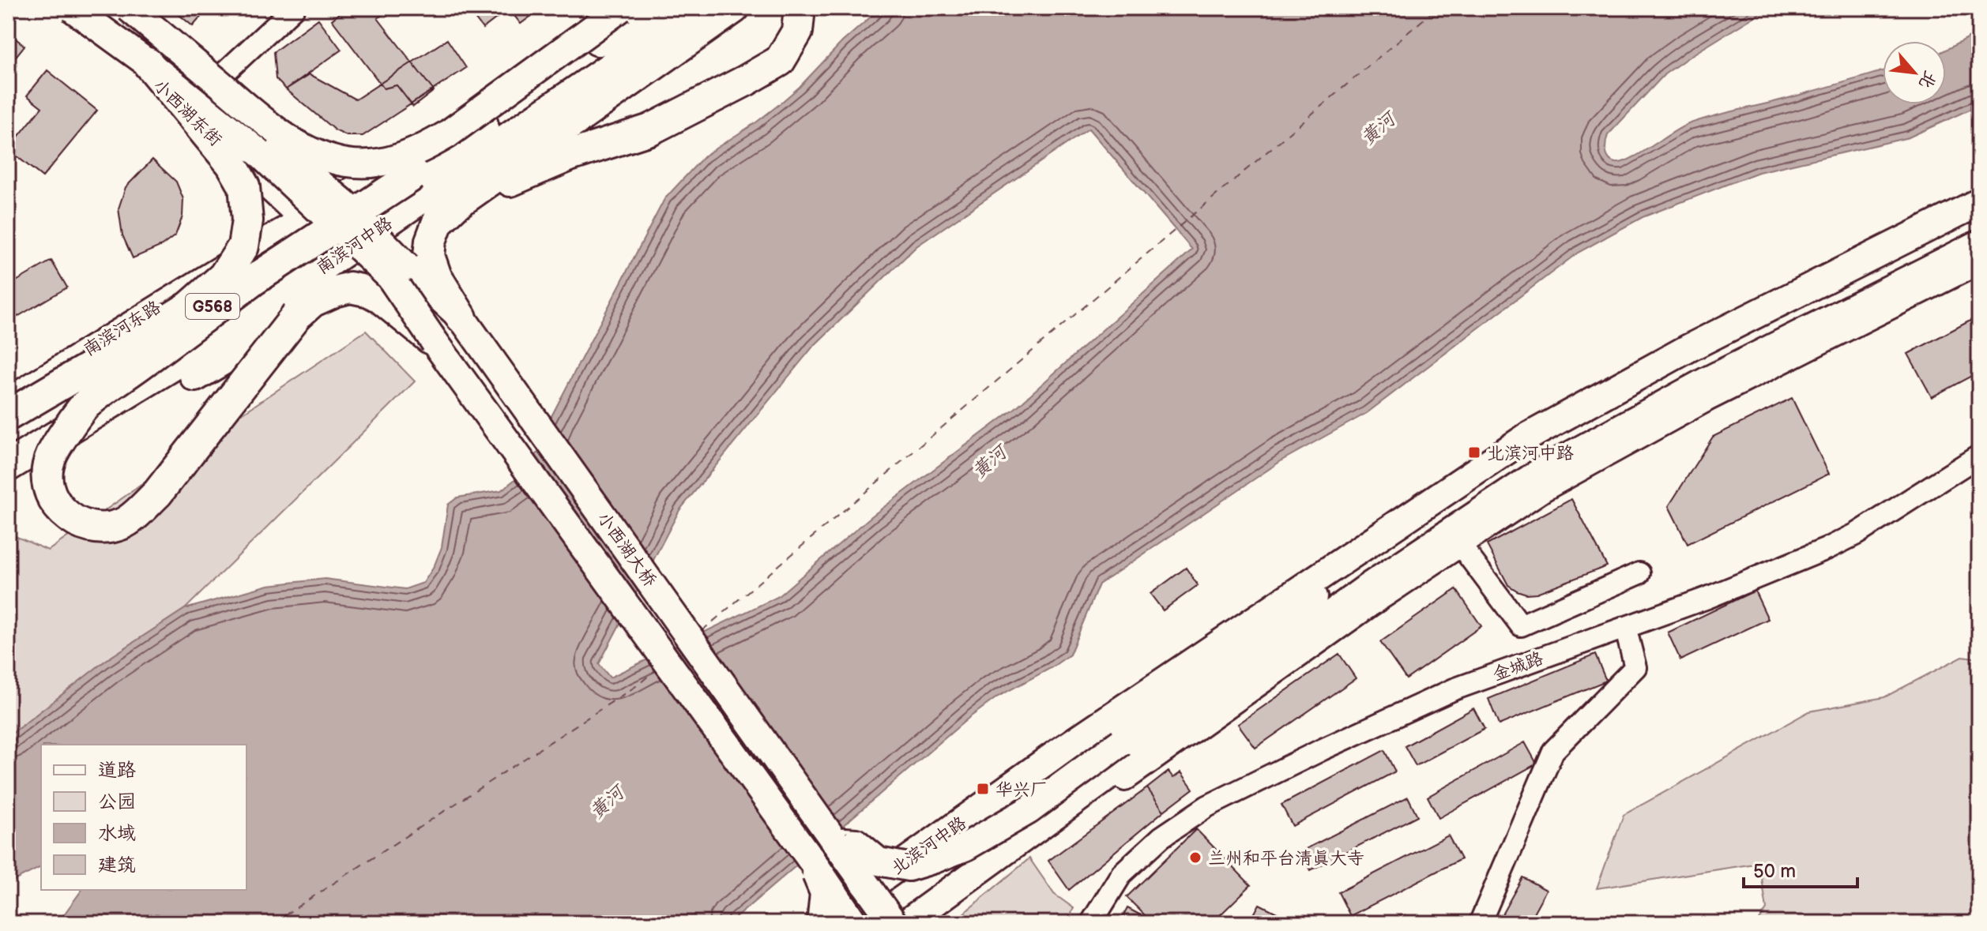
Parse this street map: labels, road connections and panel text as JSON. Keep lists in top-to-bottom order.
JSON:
{
  "streets": {
    "highway": ["南滨河中路", "G568"],
    "main road": ["小西湖大桥", "北滨河中路"],
    "street": ["小西湖东街", "南滨河东路", "金城路"]
  },
  "crossings": [
    ["小西湖东街", "南滨河东路"]
  ],
  "water": ["黄河"],
  "places": {
    "transit": ["北滨河中路", "华兴厂"],
    "other": ["兰州和平台清真大寺"]
  },
  "legend": [
    "道路",
    "公园",
    "水域",
    "建筑"
  ],
  "scale_bar": "50 m",
  "north": "bottom right"
}
